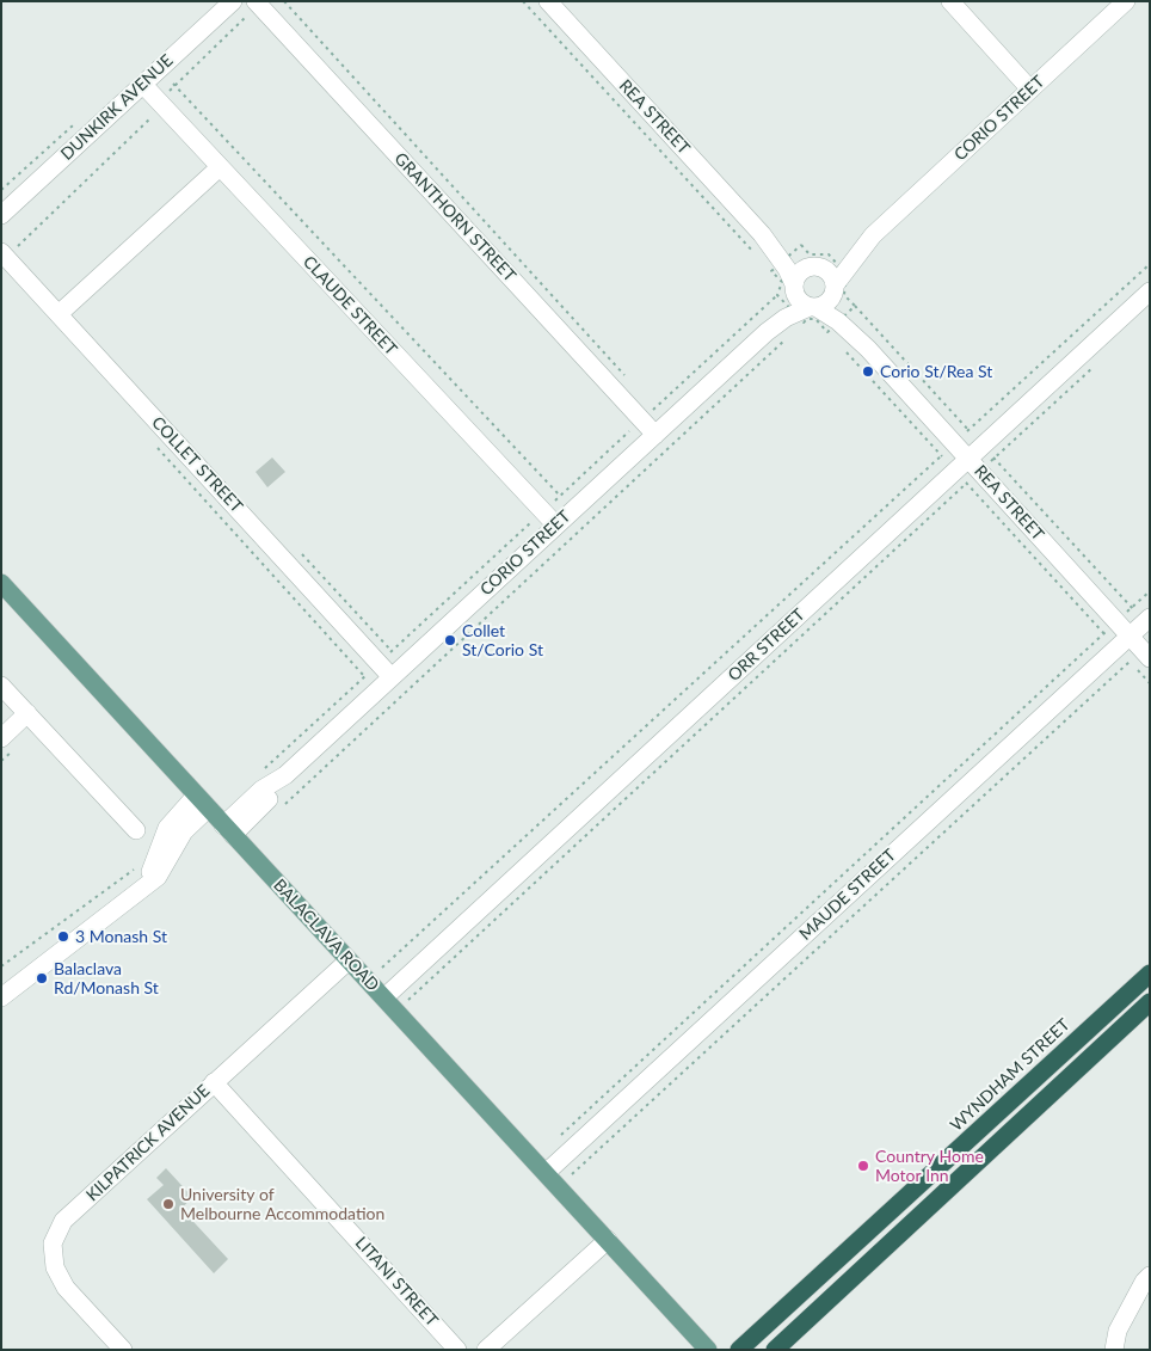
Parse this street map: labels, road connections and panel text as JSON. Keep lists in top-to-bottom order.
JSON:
{
  "streets": {
    "highway": ["WYNDHAM STREET"],
    "main road": ["BALACLAVA ROAD"],
    "street": [
      "DUNKIRK AVENUE",
      "REA STREET",
      "CORIO STREET",
      "GRANTHORN STREET",
      "CLAUDE STREET",
      "COLLET STREET",
      "ORR STREET",
      "MAUDE STREET",
      "KILPATRICK AVENUE",
      "LITANI STREET"
    ]
  },
  "crossings": [
    ["DUNKIRK AVENUE", "CLAUDE STREET"],
    ["REA STREET", "CORIO STREET"],
    ["REA STREET", "ORR STREET"],
    ["REA STREET", "MAUDE STREET"],
    ["CORIO STREET", "GRANTHORN STREET"],
    ["CORIO STREET", "CLAUDE STREET"],
    ["CORIO STREET", "COLLET STREET"],
    ["CORIO STREET", "BALACLAVA ROAD"],
    ["ORR STREET", "BALACLAVA ROAD"],
    ["MAUDE STREET", "BALACLAVA ROAD"],
    ["BALACLAVA ROAD", "KILPATRICK AVENUE"],
    ["KILPATRICK AVENUE", "LITANI STREET"]
  ],
  "places": [
    "Corio St/Rea St",
    "Collet St/Corio St",
    "3 Monash St",
    "Balaclava Rd/Monash St",
    "Country Home Motor Inn",
    "University of Melbourne Accommodation"
  ]
}
